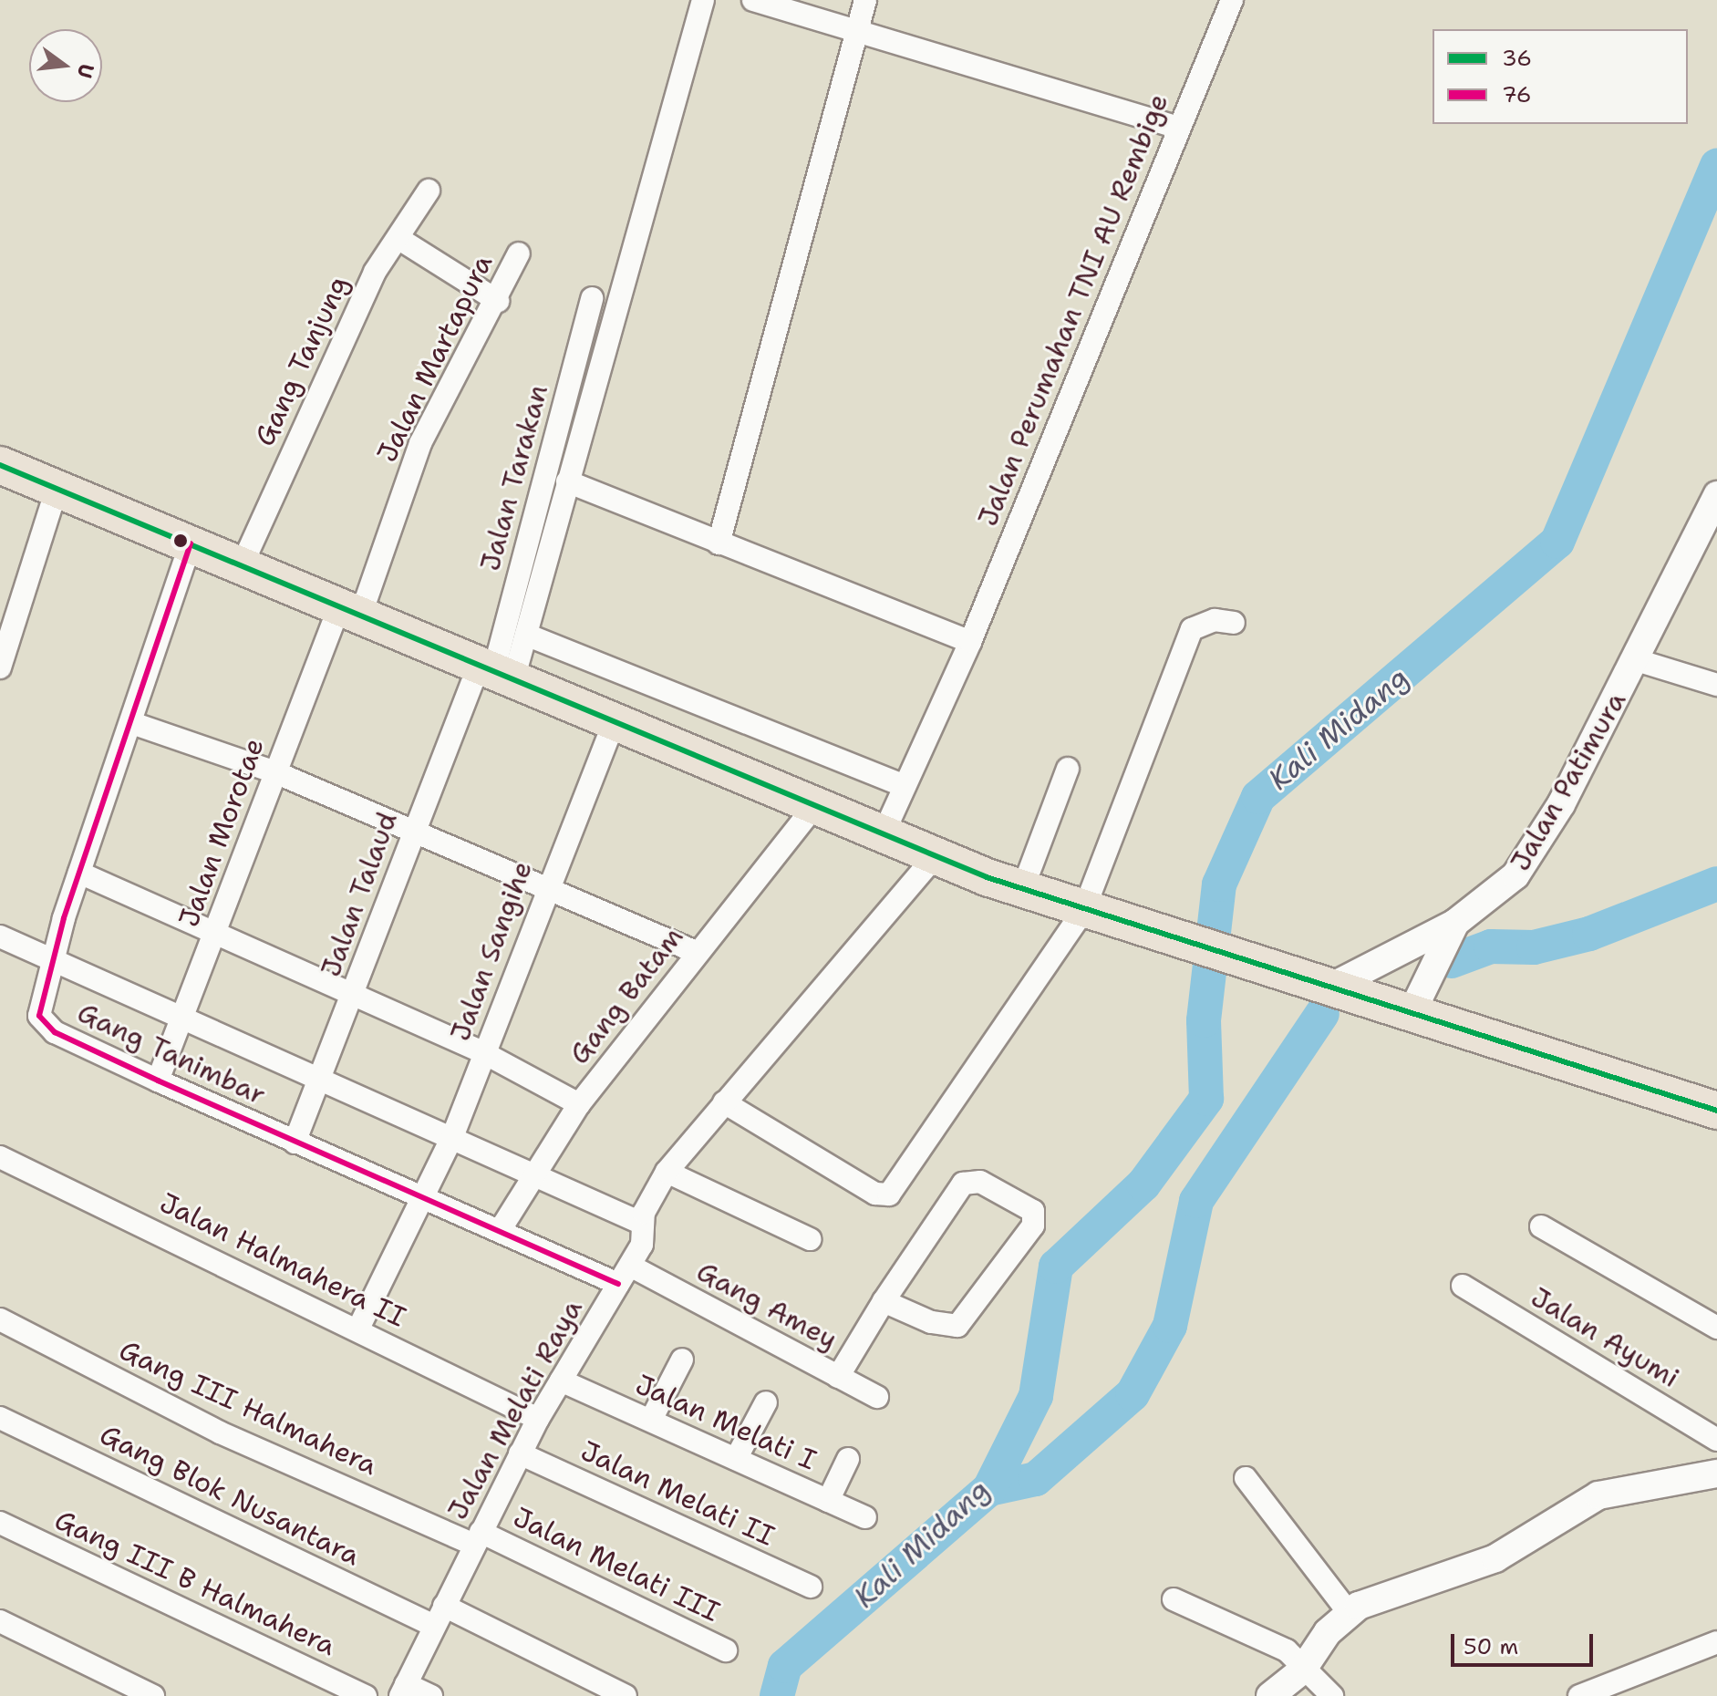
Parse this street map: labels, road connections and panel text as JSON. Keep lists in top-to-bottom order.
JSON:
{
  "streets": {
    "street": [
      "Jalan Perumahan TNI AU Rembige",
      "Jalan Martapura",
      "Gang Tanjung",
      "Jalan Tarakan",
      "Jalan Patimura",
      "Jalan Morotae",
      "Jalan Talaud",
      "Jalan Sangihe",
      "Gang Batam",
      "Gang Tanimbar",
      "Jalan Halmahera II",
      "Gang Amey",
      "Jalan Ayumi",
      "Gang III Halmahera",
      "Jalan Melati Raya",
      "Jalan Melati I",
      "Jalan Melati II",
      "Gang Blok Nusantara",
      "Jalan Melati III",
      "Gang III B Halmahera"
    ]
  },
  "crossings": [
    ["Jalan Martapura", "Jalan Morotae"],
    ["Jalan Tarakan", "Jalan Talaud"],
    ["Jalan Morotae", "Gang Tanimbar"],
    ["Jalan Talaud", "Gang Tanimbar"],
    ["Jalan Sangihe", "Gang Tanimbar"],
    ["Jalan Sangihe", "Jalan Halmahera II"],
    ["Gang Batam", "Gang Tanimbar"],
    ["Gang Tanimbar", "Gang Amey"],
    ["Gang Tanimbar", "Jalan Melati Raya"],
    ["Jalan Halmahera II", "Jalan Melati Raya"],
    ["Gang Amey", "Jalan Melati Raya"],
    ["Gang III Halmahera", "Jalan Melati Raya"],
    ["Gang III Halmahera", "Jalan Melati III"],
    ["Jalan Melati Raya", "Jalan Melati I"],
    ["Jalan Melati Raya", "Jalan Melati II"],
    ["Jalan Melati Raya", "Gang Blok Nusantara"],
    ["Jalan Melati Raya", "Jalan Melati III"]
  ],
  "water": ["Kali Midang"],
  "lines": ["transit line 36", "transit line 76"],
  "legend": ["36", "76"],
  "scale_bar": "50 m",
  "north": "right"
}
